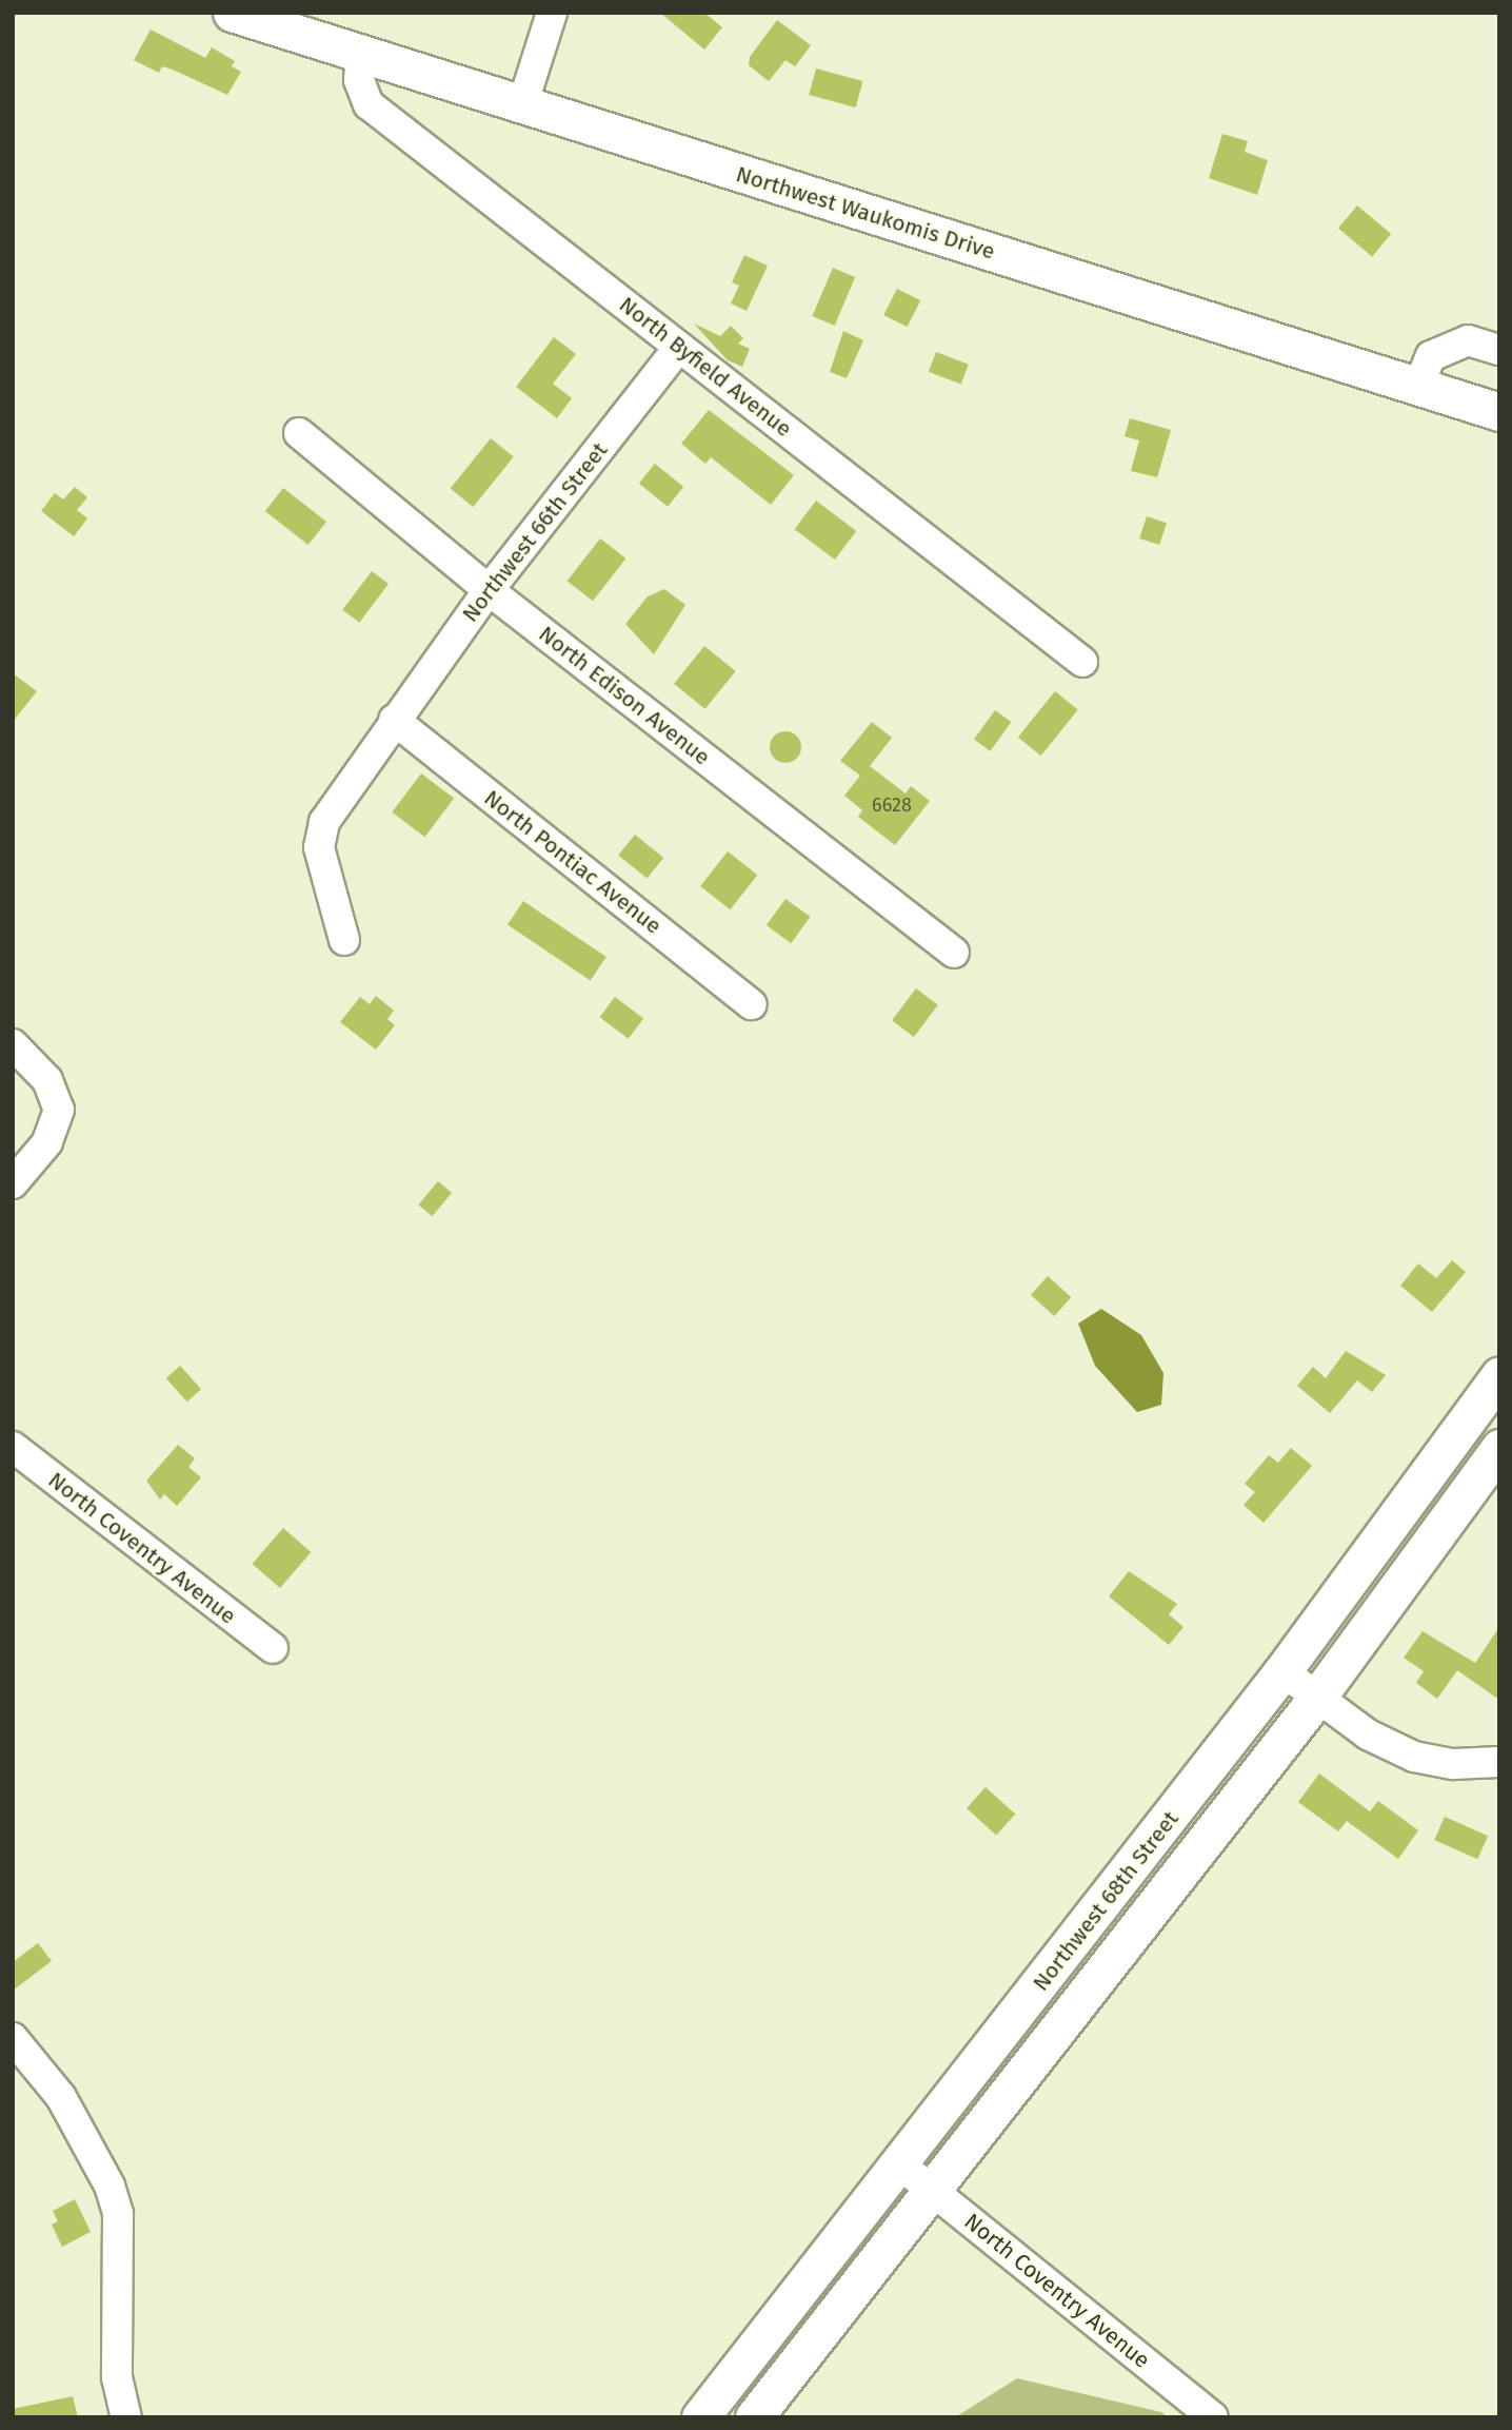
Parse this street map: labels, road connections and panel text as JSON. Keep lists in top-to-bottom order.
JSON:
{
  "streets": {
    "main road": ["Northwest Waukomis Drive", "Northwest 68th Street"],
    "street": [
      "North Byfield Avenue",
      "Northwest 66th Street",
      "North Edison Avenue",
      "North Pontiac Avenue",
      "North Coventry Avenue"
    ]
  },
  "crossings": [
    ["Northwest Waukomis Drive", "North Byfield Avenue"],
    ["North Byfield Avenue", "Northwest 66th Street"],
    ["Northwest 66th Street", "North Edison Avenue"],
    ["Northwest 66th Street", "North Pontiac Avenue"],
    ["North Coventry Avenue", "Northwest 68th Street"]
  ],
  "house_numbers": ["6628"]
}
